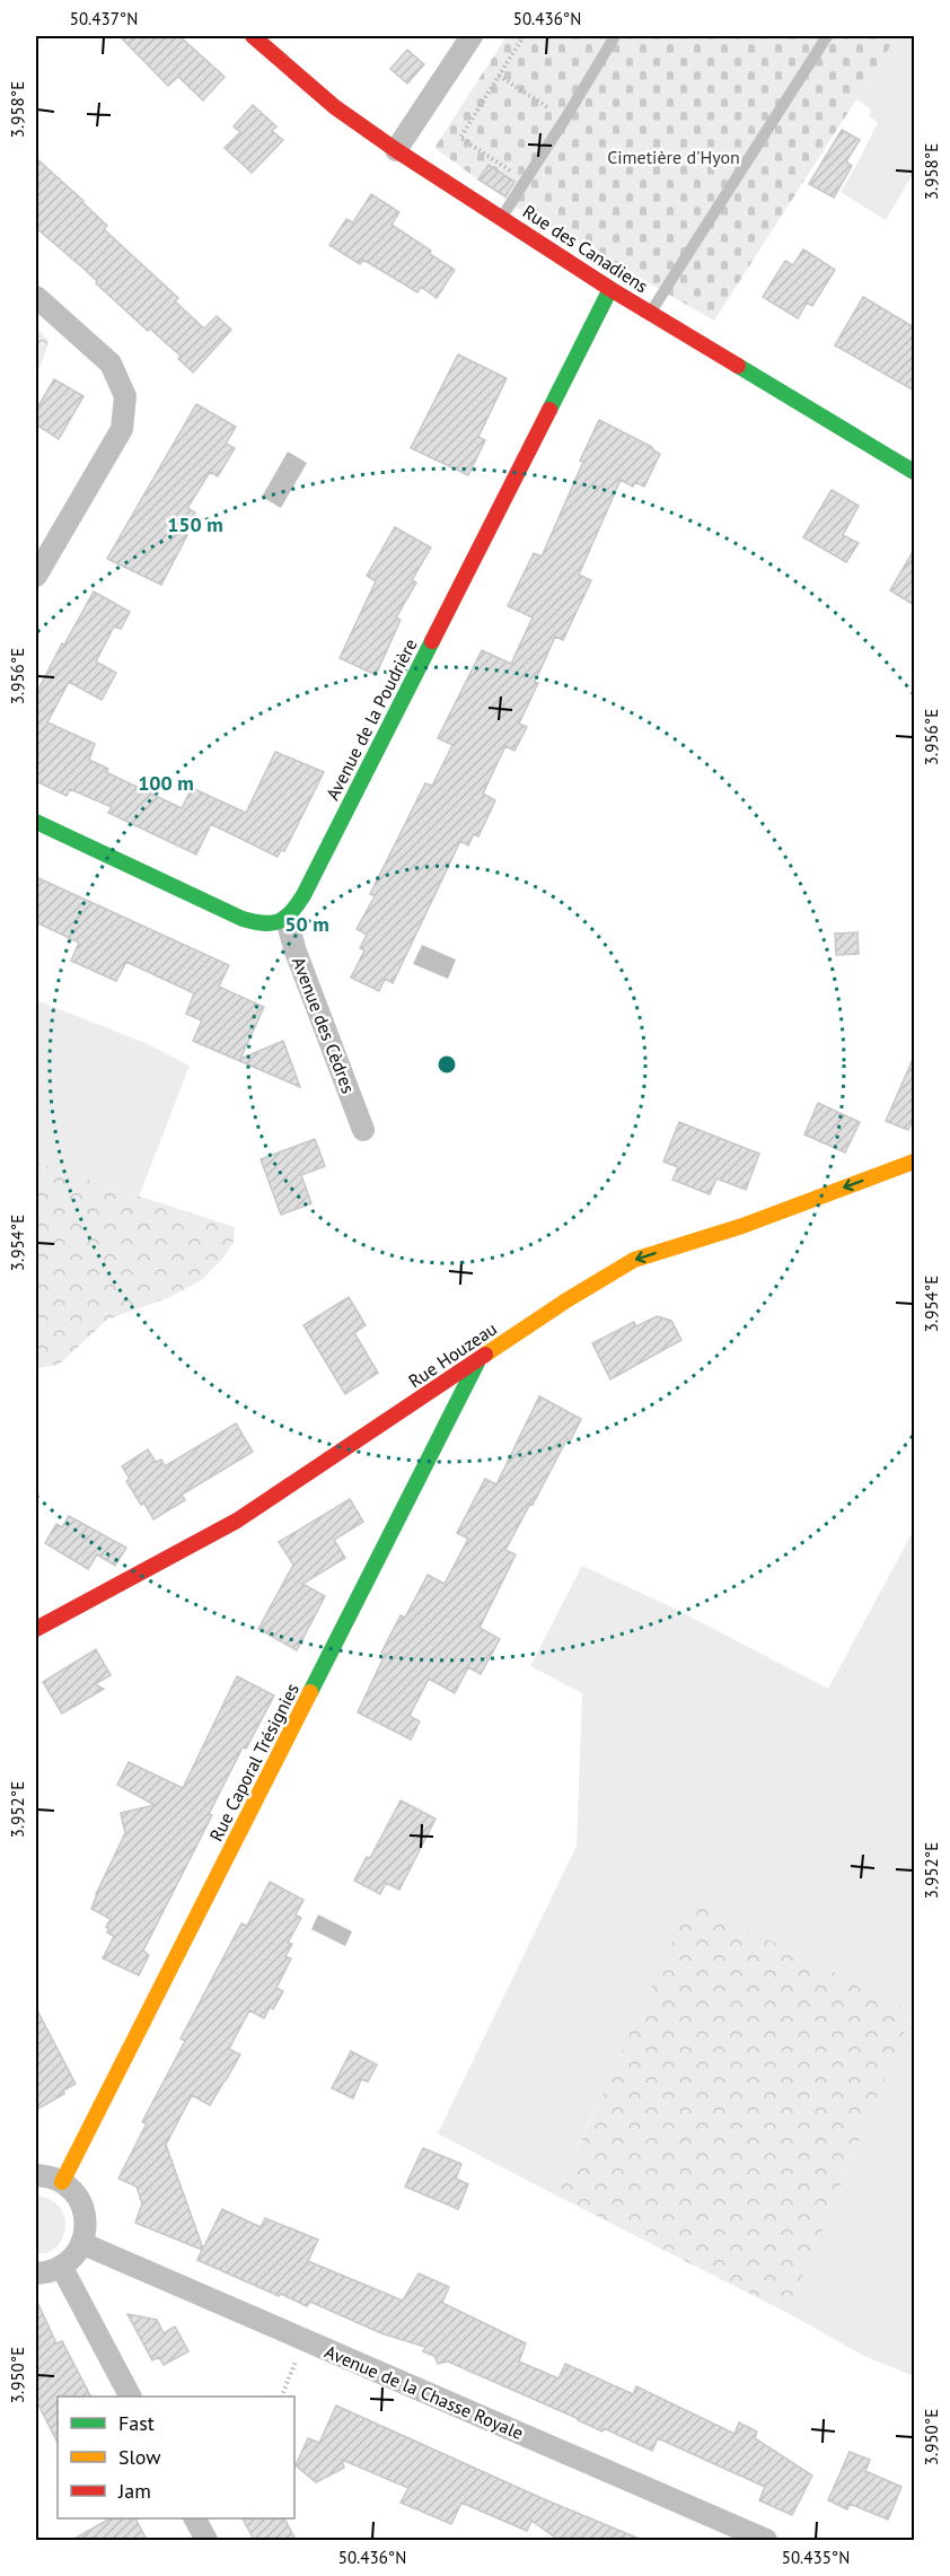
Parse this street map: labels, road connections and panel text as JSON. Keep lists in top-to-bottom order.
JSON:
{
  "streets": {
    "street": [
      "Rue des Canadiens",
      "Avenue de la Poudrière",
      "Avenue des Cèdres",
      "Rue Houzeau",
      "Rue Caporal Trésignies",
      "Avenue de la Chasse Royale"
    ]
  },
  "crossings": [
    ["Rue des Canadiens", "Avenue de la Poudrière"],
    ["Avenue de la Poudrière", "Avenue des Cèdres"],
    ["Rue Houzeau", "Rue Caporal Trésignies"]
  ],
  "one_way": ["Rue Houzeau"],
  "parks": ["Cimetière d'Hyon"],
  "legend": ["Fast", "Slow", "Jam"],
  "coordinates": [
    "50.437°N",
    "50.436°N",
    "3.958°E",
    "3.956°E",
    "3.954°E",
    "3.952°E",
    "3.950°E",
    "50.435°N"
  ],
  "rings": ["150 m", "100 m", "50 m"]
}
